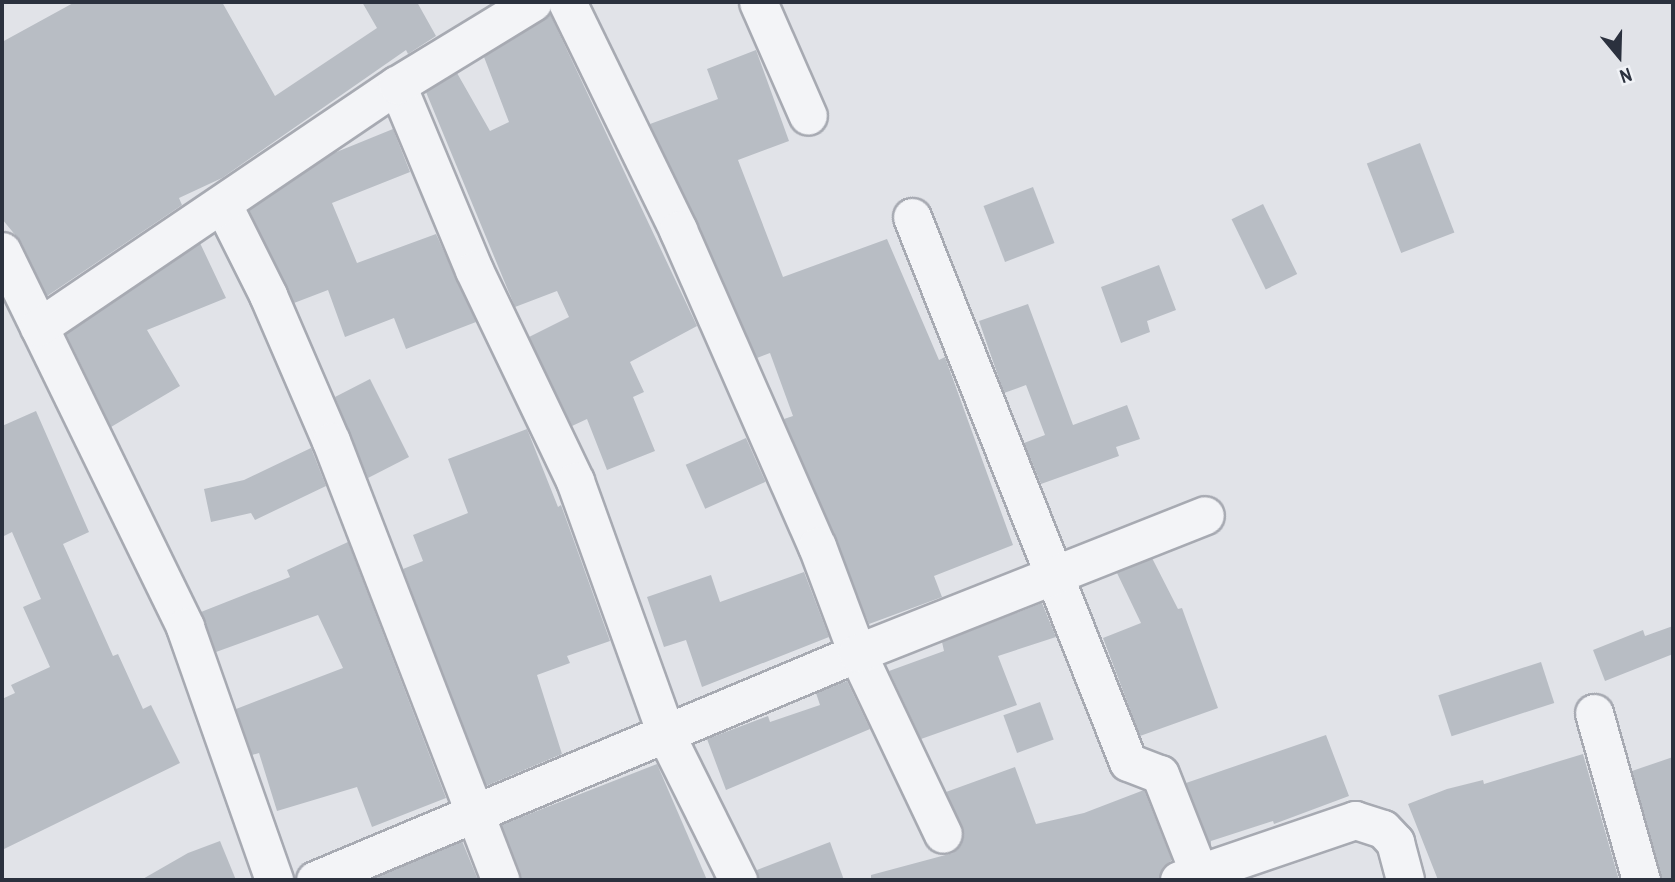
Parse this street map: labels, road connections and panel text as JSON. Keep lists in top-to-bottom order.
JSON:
{
  "north": "bottom"
}
